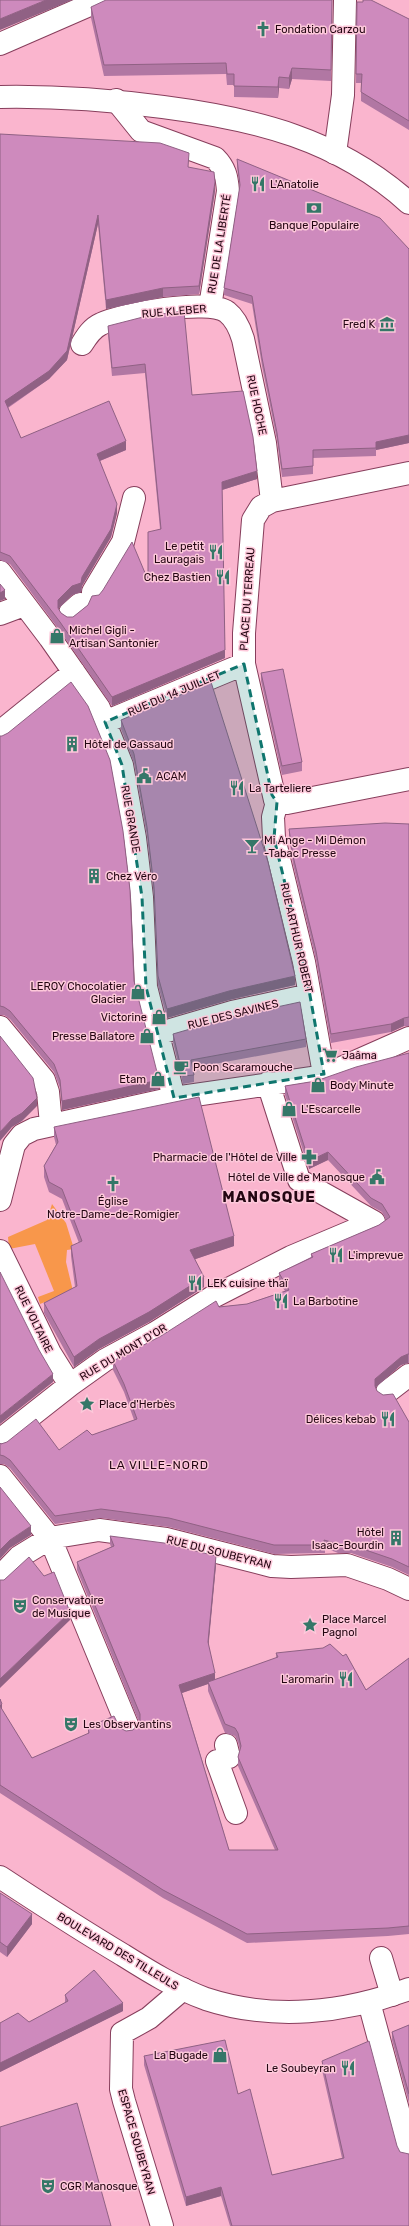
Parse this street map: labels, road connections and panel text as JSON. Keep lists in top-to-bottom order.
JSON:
{
  "streets": {
    "street": [
      "RUE DE LA LIBERTÉ",
      "RUE KLEBER",
      "RUE HOCHE",
      "PLACE DU TERREAU",
      "RUE DU 14 JUILLET",
      "RUE GRANDE",
      "RUE ARTHUR ROBERT",
      "RUE DES SAVINES",
      "RUE VOLTAIRE",
      "RUE DU MONT D'OR",
      "RUE DU SOUBEYRAN",
      "BOULEVARD DES TILLEULS",
      "ESPACE SOUBEYRAN"
    ]
  },
  "crossings": [
    ["RUE DE LA LIBERTÉ", "RUE KLEBER"],
    ["RUE DE LA LIBERTÉ", "RUE HOCHE"],
    ["RUE KLEBER", "RUE HOCHE"],
    ["RUE HOCHE", "PLACE DU TERREAU"],
    ["PLACE DU TERREAU", "RUE DU 14 JUILLET"],
    ["PLACE DU TERREAU", "RUE ARTHUR ROBERT"],
    ["RUE DU 14 JUILLET", "RUE GRANDE"],
    ["RUE GRANDE", "RUE DES SAVINES"],
    ["RUE ARTHUR ROBERT", "RUE DES SAVINES"],
    ["RUE VOLTAIRE", "RUE DU MONT D'OR"],
    ["BOULEVARD DES TILLEULS", "ESPACE SOUBEYRAN"]
  ],
  "districts": ["MANOSQUE", "LA VILLE-NORD"],
  "places": {
    "church": ["Fondation Carzou", "Église Notre-Dame-de-Romigier"],
    "restaurant": [
      "L'Anatolie",
      "Le petit Lauragais",
      "Chez Bastien",
      "La Tarteliere",
      "L'imprevue",
      "LEK cuisine thaï",
      "La Barbotine",
      "Délices kebab",
      "L'aromarin",
      "Le Soubeyran"
    ],
    "bank": ["Banque Populaire"],
    "museum": ["Fred K"],
    "shop": [
      "Michel Gigli - Artisan Santonier",
      "LEROY Chocolatier Glacier",
      "Victorine",
      "Presse Ballatore",
      "Etam",
      "Body Minute",
      "L'Escarcelle",
      "La Bugade"
    ],
    "building": ["Hôtel de Gassaud", "Chez Véro", "Hôtel Isaac-Bourdin"],
    "public building": ["ACAM", "Hôtel de Ville de Manosque"],
    "bar": ["Mi Ange - Mi Démon -Tabac Presse"],
    "supermarket": ["Jaâma"],
    "cafe": ["Poon Scaramouche"],
    "pharmacy": ["Pharmacie de l'Hôtel de Ville"],
    "place": ["Place d'Herbès", "Place Marcel Pagnol"],
    "theatre": ["Conservatoire de Musique", "Les Observantins", "CGR Manosque"]
  }
}
